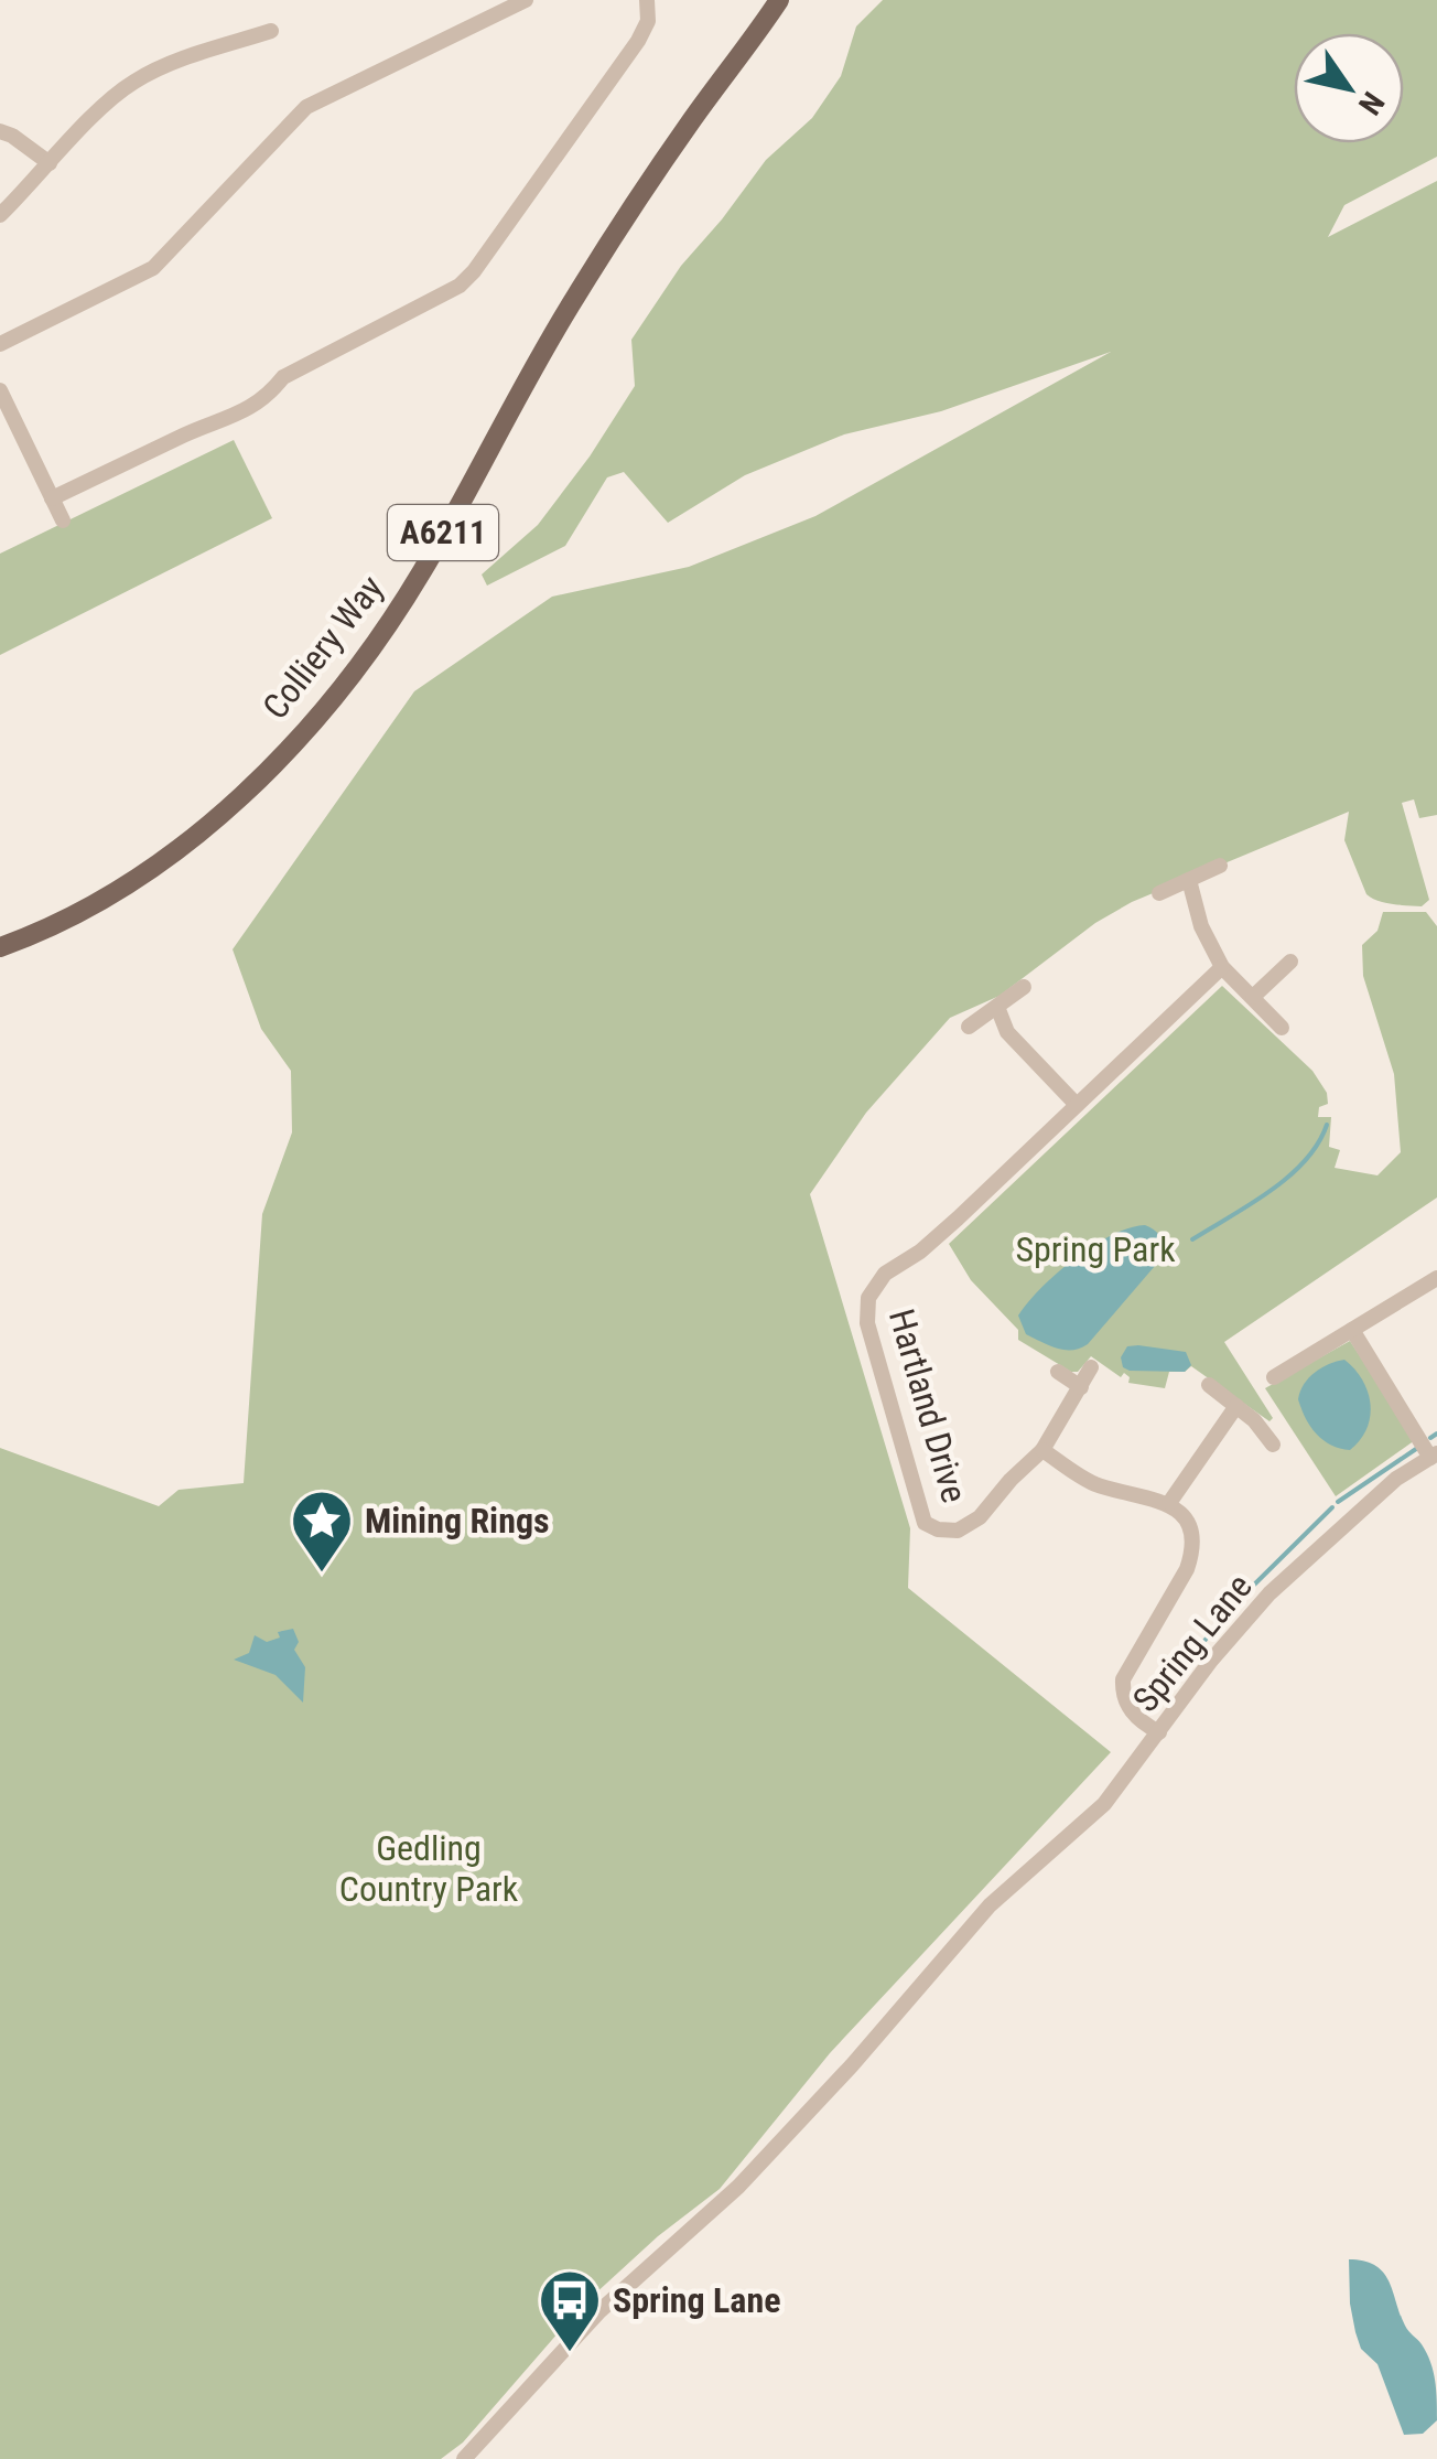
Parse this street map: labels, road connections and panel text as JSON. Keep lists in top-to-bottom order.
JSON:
{
  "streets": {
    "main road": ["A6211", "Colliery Way"],
    "street": ["Hartland Drive", "Spring Lane"]
  },
  "parks": ["Spring Park", "Gedling Country Park"],
  "places": {
    "place": ["Mining Rings"],
    "bus stop": ["Spring Lane"]
  },
  "north": "bottom right"
}
